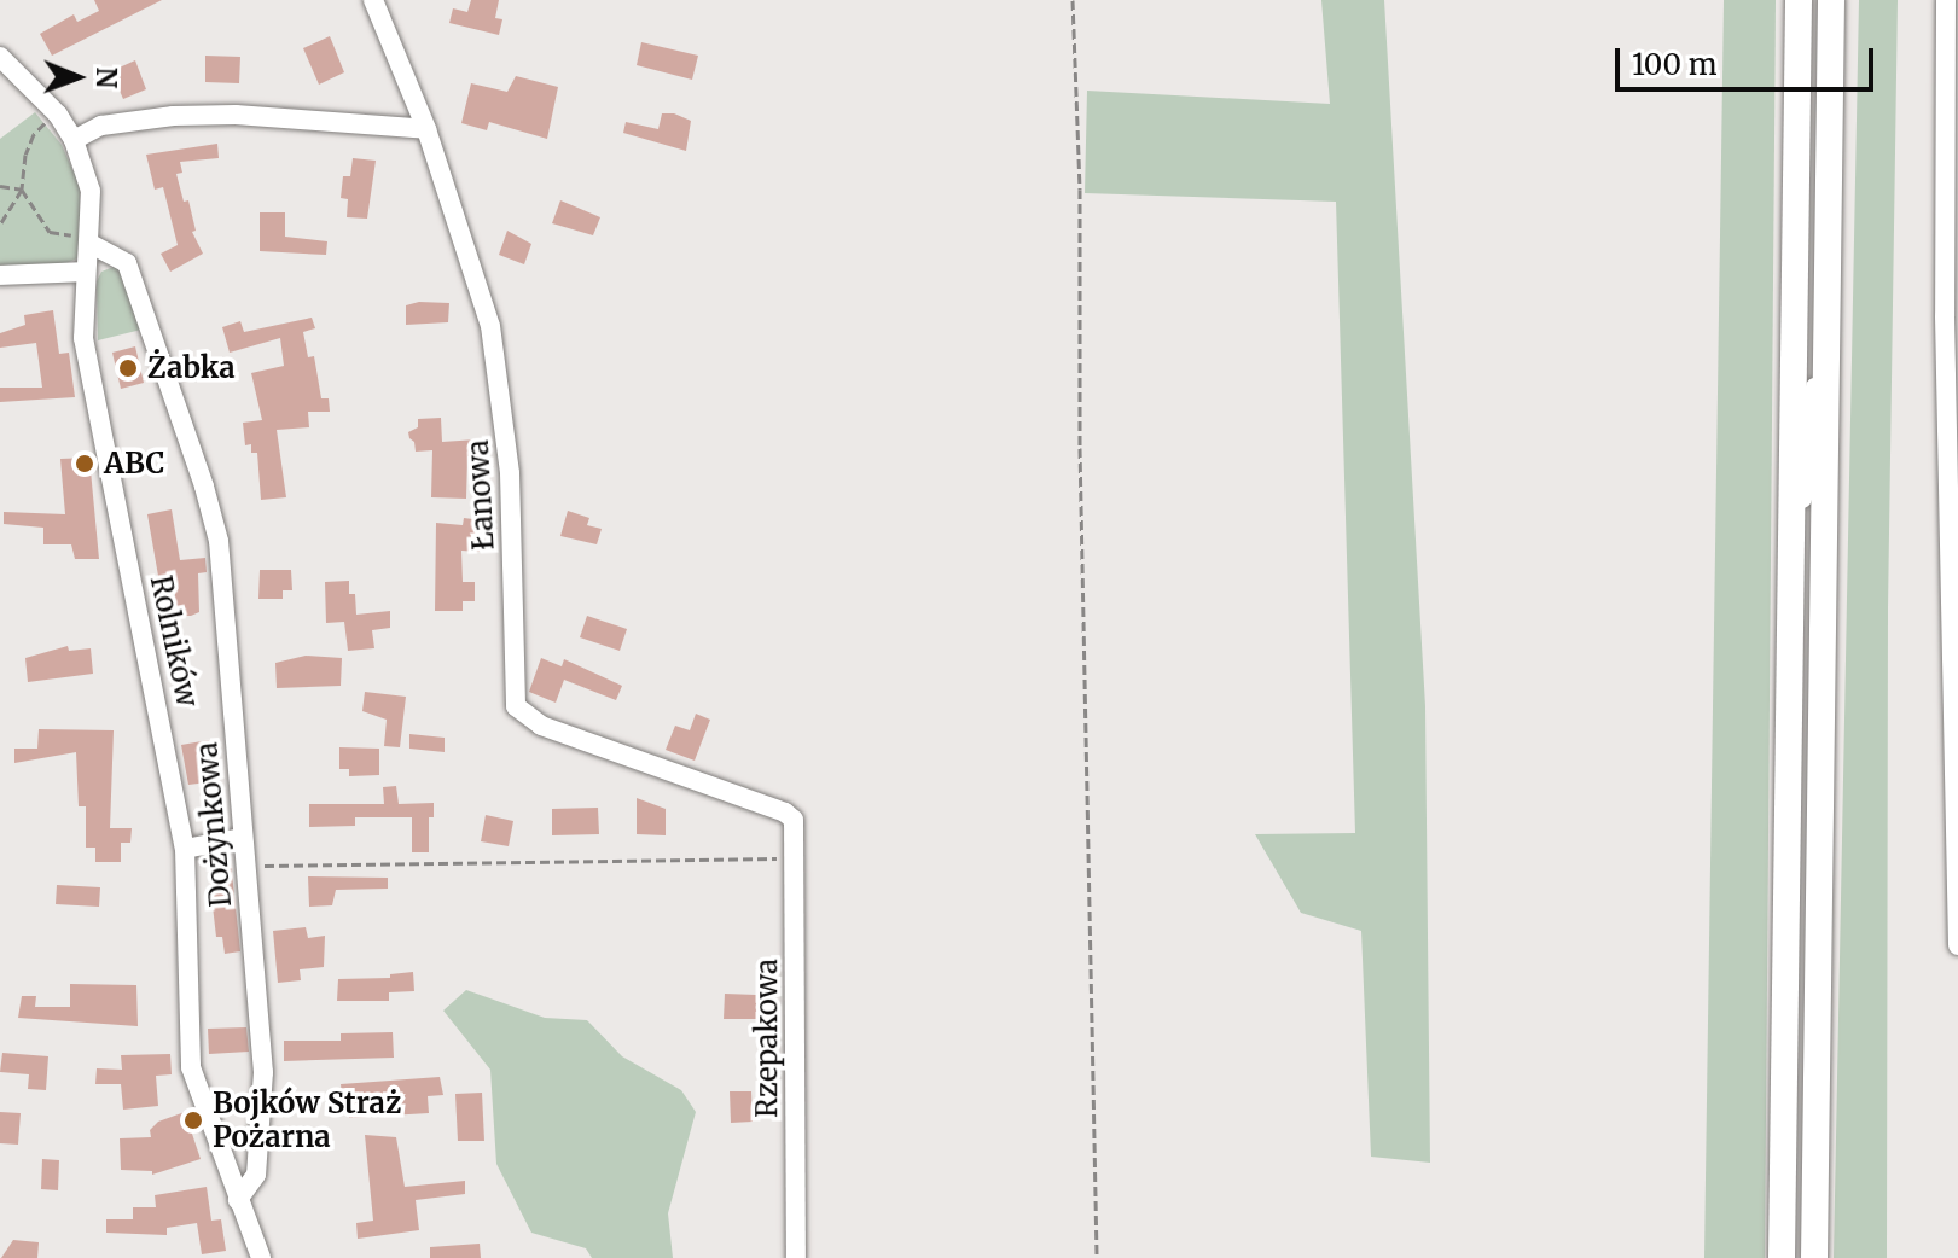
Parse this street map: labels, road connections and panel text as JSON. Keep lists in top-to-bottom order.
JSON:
{
  "streets": {
    "street": [
      "Łanowa",
      "Rolników",
      "Dożynkowa",
      "Rzepakowa"
    ]
  },
  "crossings": [
    ["Łanowa", "Rzepakowa"],
    ["Rolników", "Dożynkowa"]
  ],
  "places": ["Żabka", "ABC", "Bojków Straż Pożarna"],
  "scale_bar": "100 m",
  "north": "right"
}
